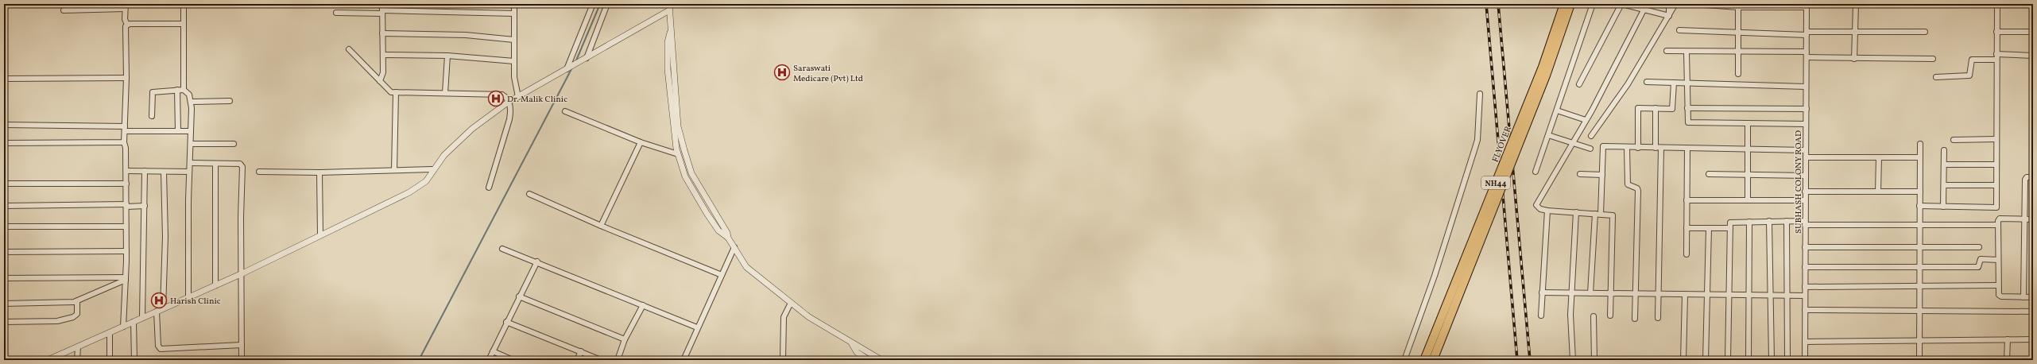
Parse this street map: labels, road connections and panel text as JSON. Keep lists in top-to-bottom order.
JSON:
{
  "streets": {
    "highway": ["FLYOVER", "NH44"],
    "street": ["SUBHASH COLONY ROAD"]
  },
  "places": {
    "hospital": ["Saraswati Medicare (Pvt) Ltd", "Dr. Malik Clinic", "Harish Clinic"]
  }
}
